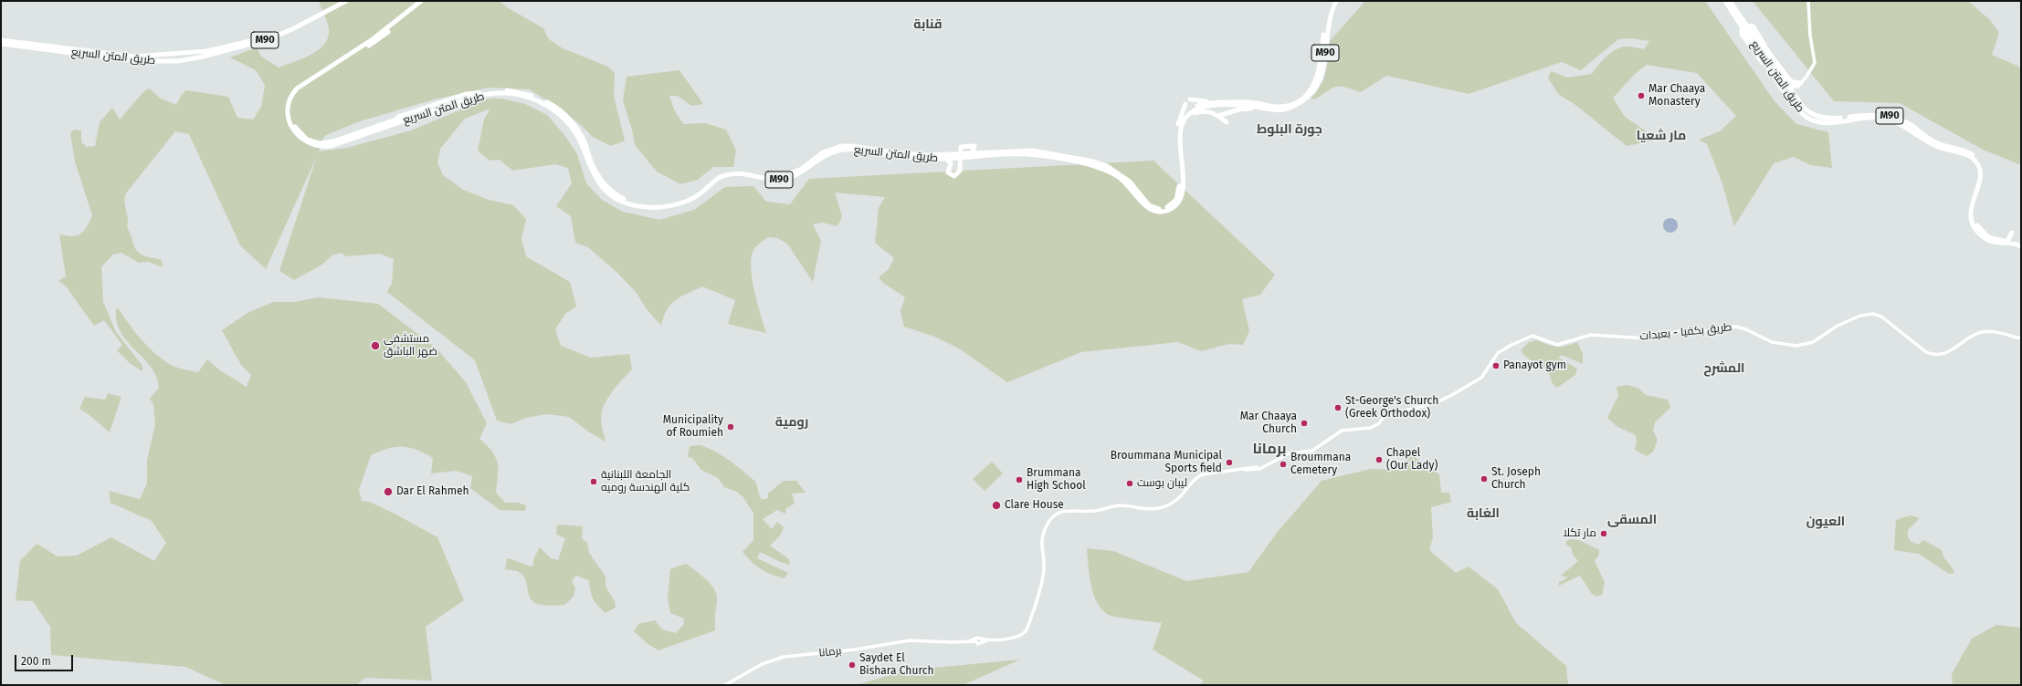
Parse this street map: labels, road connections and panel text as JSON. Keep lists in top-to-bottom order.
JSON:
{
  "streets": {
    "highway": ["M90", "طريق المتن السريع"],
    "main road": ["طريق بكفيا - بعبدات", "برمانا"]
  },
  "crossings": [
    ["M90", "طريق المتن السريع"],
    ["طريق بكفيا - بعبدات", "برمانا"]
  ],
  "districts": [
    "قنابة",
    "جورة البلوط",
    "مار شعيا",
    "المشرح",
    "رومية",
    "برمانا",
    "الغابة",
    "المسقى",
    "العيون"
  ],
  "places": [
    "Mar Chaaya Monastery",
    "مستشفى ضهر الباشق",
    "Panayot gym",
    "St-George's Church (Greek Orthodox)",
    "Mar Chaaya Church",
    "Municipality of Roumieh",
    "Chapel (Our Lady)",
    "Broummana Municipal Sports field",
    "Broummana Cemetery",
    "St. Joseph Church",
    "Brummana High School",
    "الجامعة اللبنانية كلية الهندسة روميه",
    "ليبان بوست",
    "Dar El Rahmeh",
    "Clare House",
    "مار تكلا",
    "Saydet El Bishara Church"
  ],
  "scale_bar": "200 m"
}
